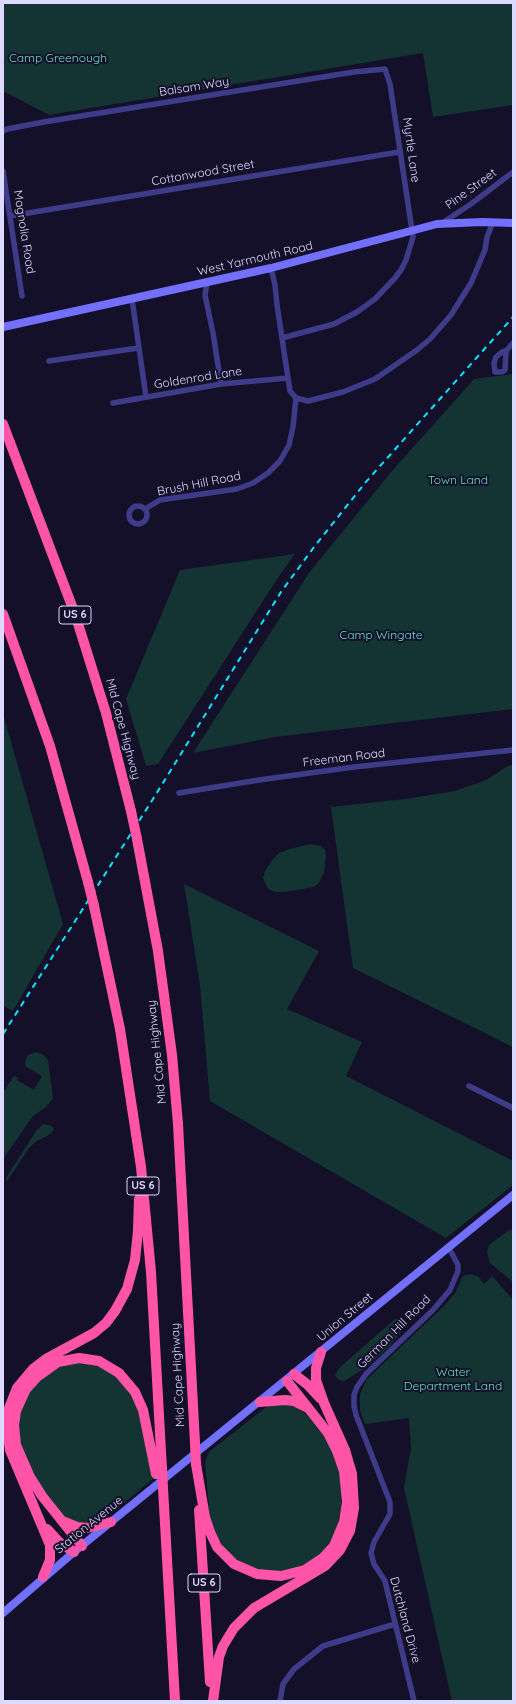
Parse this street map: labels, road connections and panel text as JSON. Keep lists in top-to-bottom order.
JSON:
{
  "streets": {
    "highway": ["US 6", "Mid Cape Highway"],
    "main road": ["West Yarmouth Road", "Union Street", "Station Avenue"],
    "street": [
      "Balsam Way",
      "Myrtle Lane",
      "Cottonwood Street",
      "Pine Street",
      "Magnolia Road",
      "Goldenrod Lane",
      "Brush Hill Road",
      "Freeman Road",
      "German Hill Road",
      "Dutchland Drive"
    ]
  },
  "crossings": [
    ["Balsam Way", "Myrtle Lane"],
    ["Myrtle Lane", "Cottonwood Street"],
    ["Myrtle Lane", "West Yarmouth Road"],
    ["Cottonwood Street", "Magnolia Road"],
    ["Pine Street", "West Yarmouth Road"],
    ["Mid Cape Highway", "Union Street"],
    ["Mid Cape Highway", "Station Avenue"],
    ["Union Street", "German Hill Road"],
    ["Union Street", "Station Avenue"],
    ["German Hill Road", "Dutchland Drive"]
  ],
  "parks": [
    "Camp Greenough",
    "Town Land",
    "Camp Wingate",
    "Water Department Land"
  ]
}
